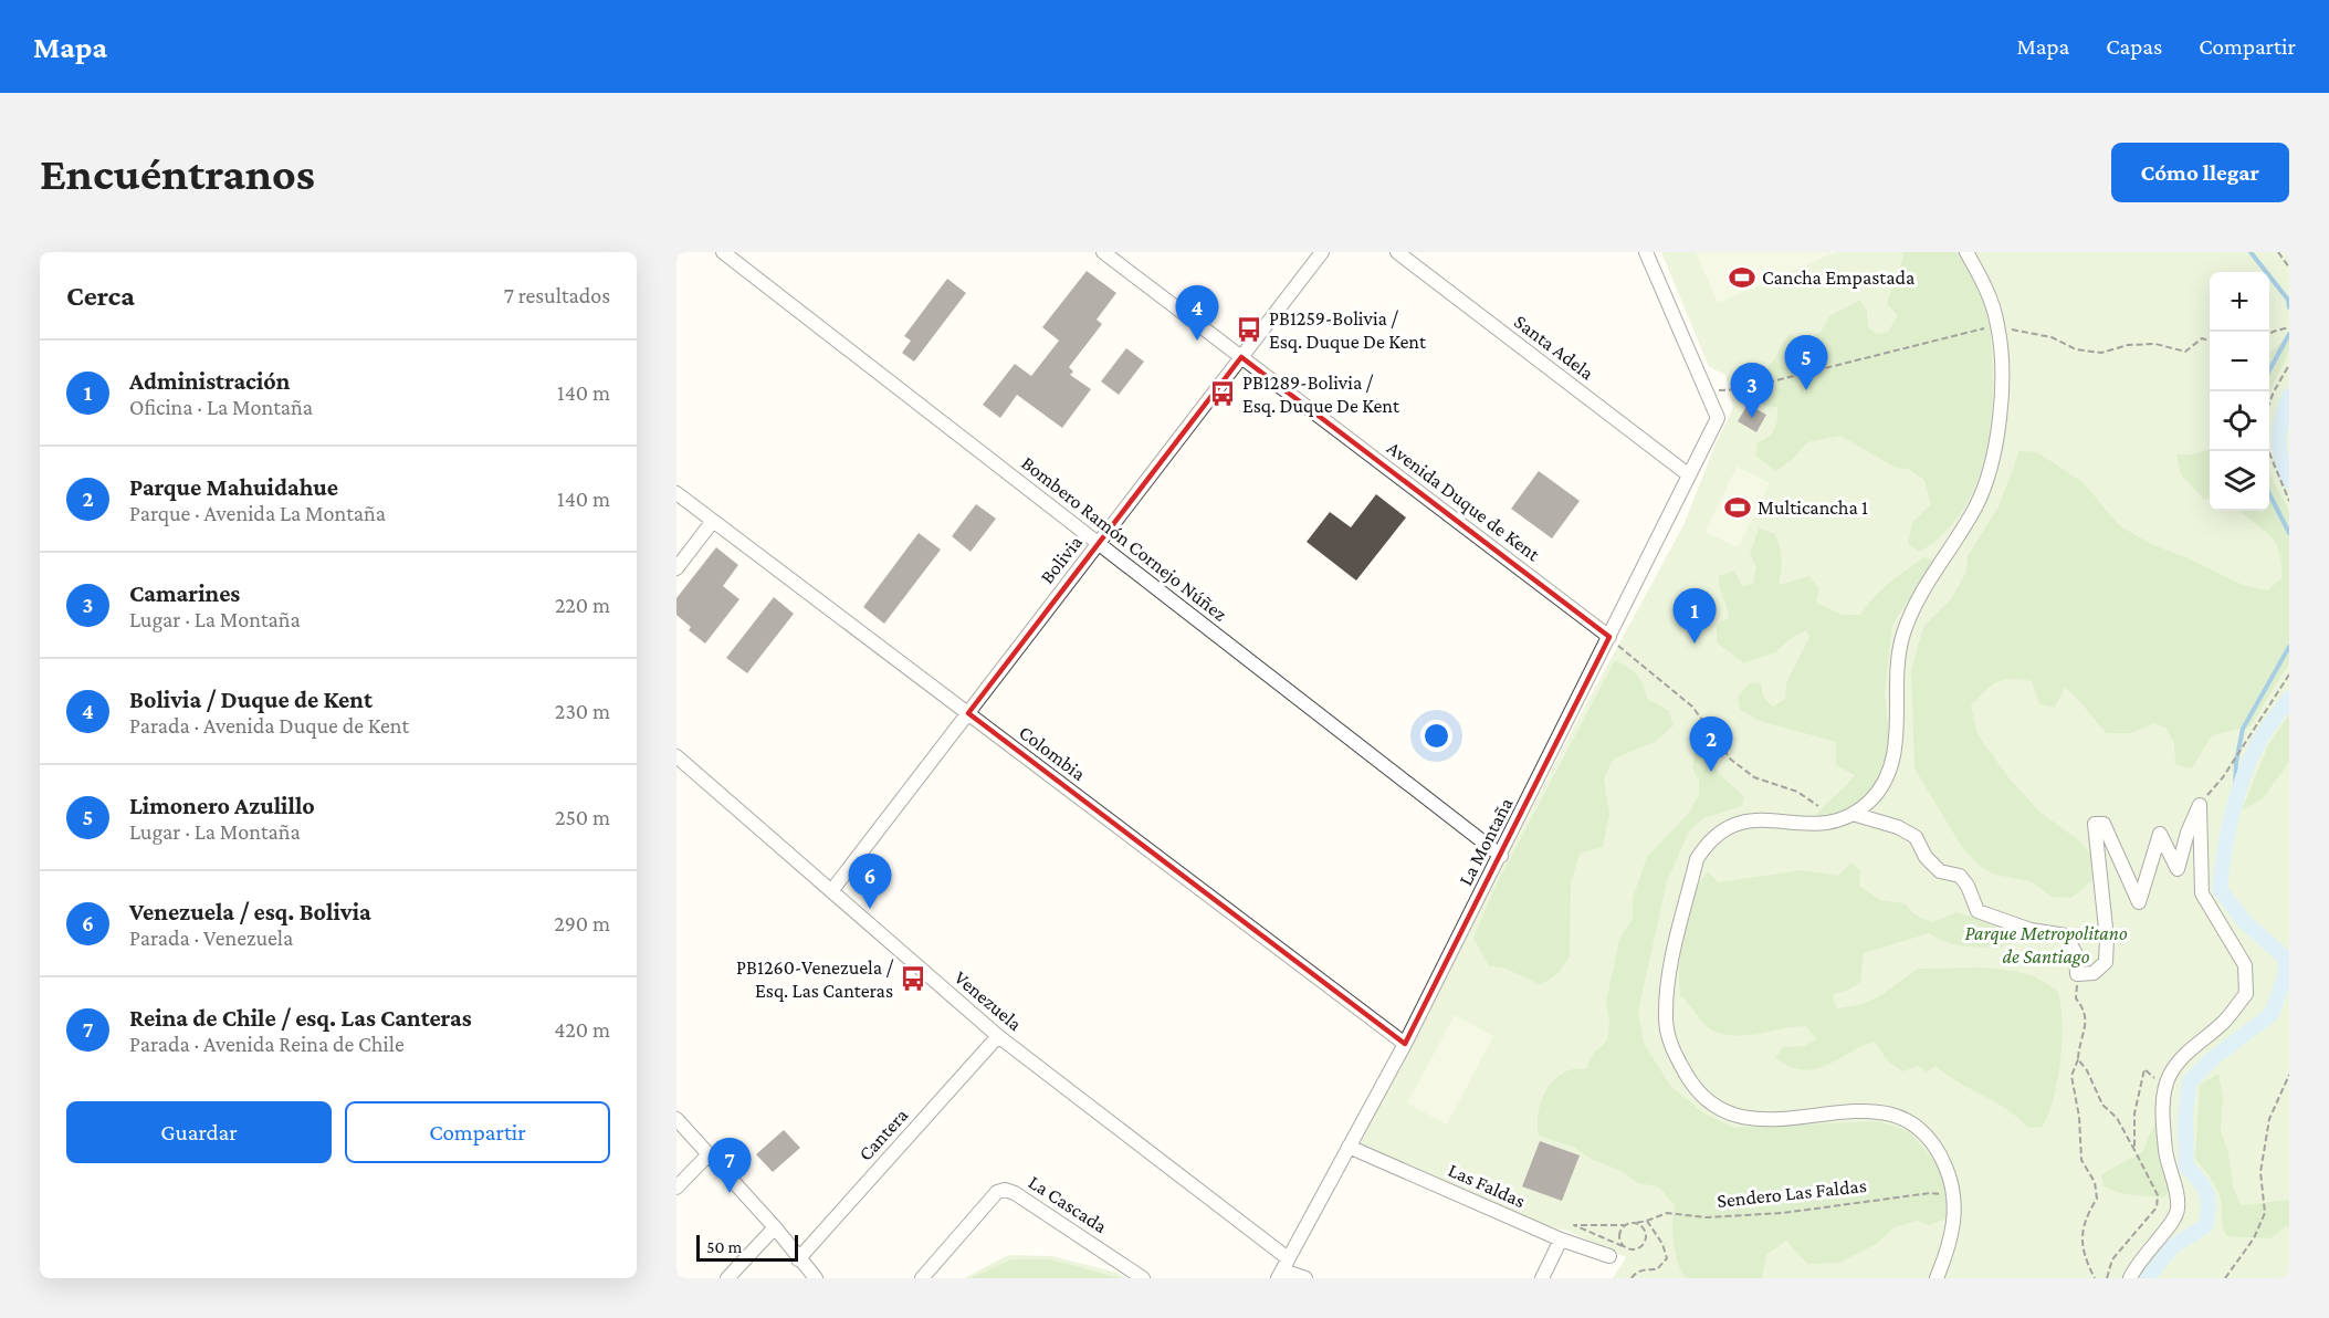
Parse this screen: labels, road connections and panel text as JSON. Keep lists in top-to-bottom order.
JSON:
{
  "streets": {
    "street": [
      "Santa Adela",
      "Avenida Duque de Kent",
      "Bombero Ramón Cornejo Núñez",
      "Bolivia",
      "Colombia",
      "La Montaña",
      "Venezuela",
      "Cantera",
      "Las Faldas",
      "La Cascada"
    ],
    "path": ["Sendero Las Faldas"]
  },
  "crossings": [
    ["Santa Adela", "La Montaña"],
    ["Avenida Duque de Kent", "Bolivia"],
    ["Avenida Duque de Kent", "La Montaña"],
    ["Bombero Ramón Cornejo Núñez", "Bolivia"],
    ["Bombero Ramón Cornejo Núñez", "La Montaña"],
    ["Bolivia", "Colombia"],
    ["Bolivia", "Venezuela"],
    ["Colombia", "La Montaña"],
    ["La Montaña", "Venezuela"],
    ["La Montaña", "Las Faldas"],
    ["Venezuela", "Cantera"]
  ],
  "parks": ["Parque Metropolitano de Santiago"],
  "places": {
    "sports": ["Cancha Empastada", "Multicancha 1"],
    "bus stop": ["PB1259-Bolivia / Esq. Duque De Kent", "PB1289-Bolivia / Esq. Duque De Kent", "PB1260-Venezuela / Esq. Las Canteras"]
  },
  "scale_bar": "50 m",
  "page": {
    "header": "Mapa",
    "nav": ["Mapa", "Capas", "Compartir"],
    "buttons": [
      "Cómo llegar",
      ["Guardar", "Compartir"]
    ],
    "title": "Encuéntranos",
    "heading": ["Cerca", "7 resultados"],
    "map_buttons": ["+", "−"],
    "pins": [
      "4",
      "5",
      "3",
      "1",
      "2",
      "6",
      "7"
    ],
    "list": [
      {
        "mark": "1",
        "name": "Administración",
        "note": "Oficina · La Montaña",
        "value": "140 m"
      },
      {
        "mark": "2",
        "name": "Parque Mahuidahue",
        "note": "Parque · Avenida La Montaña",
        "value": "140 m"
      },
      {
        "mark": "3",
        "name": "Camarines",
        "note": "Lugar · La Montaña",
        "value": "220 m"
      },
      {
        "mark": "4",
        "name": "Bolivia / Duque de Kent",
        "note": "Parada · Avenida Duque de Kent",
        "value": "230 m"
      },
      {
        "mark": "5",
        "name": "Limonero Azulillo",
        "note": "Lugar · La Montaña",
        "value": "250 m"
      },
      {
        "mark": "6",
        "name": "Venezuela / esq. Bolivia",
        "note": "Parada · Venezuela",
        "value": "290 m"
      },
      {
        "mark": "7",
        "name": "Reina de Chile / esq. Las Canteras",
        "note": "Parada · Avenida Reina de Chile",
        "value": "420 m"
      }
    ],
    "scale": "50 m"
  }
}
